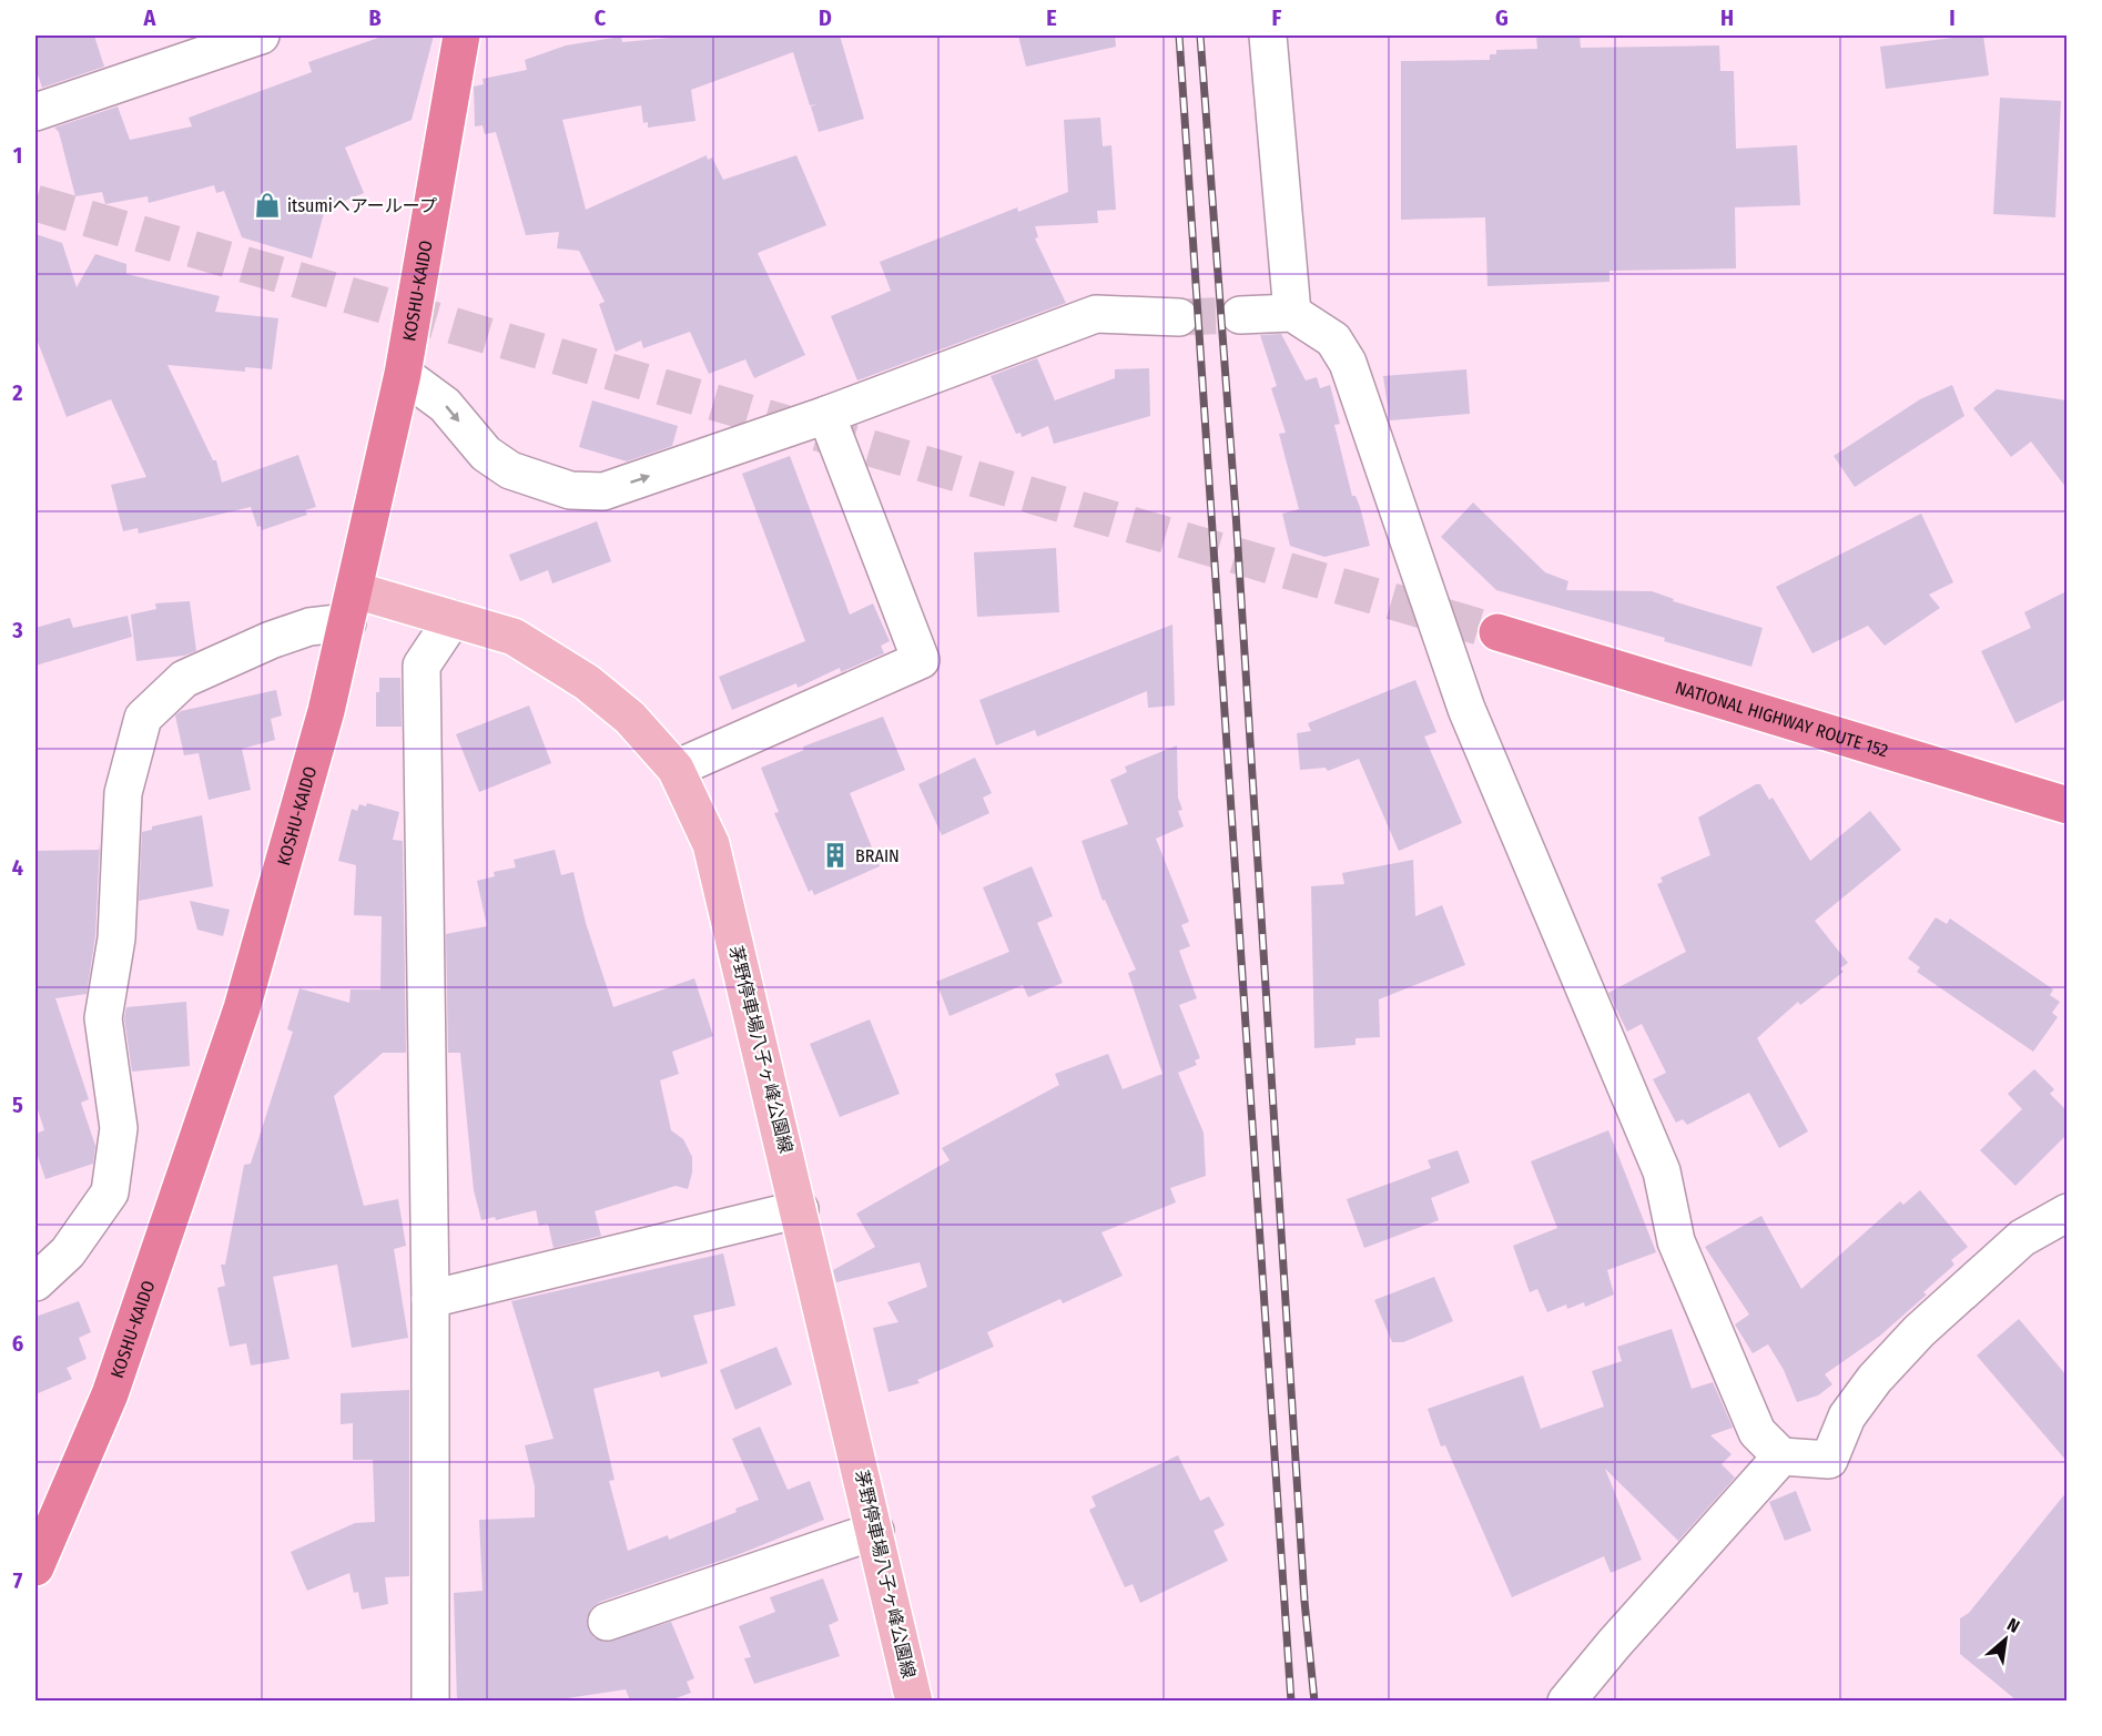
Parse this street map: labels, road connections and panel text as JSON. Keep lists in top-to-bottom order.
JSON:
{
  "streets": {
    "highway": ["KOSHU-KAIDO", "NATIONAL HIGHWAY ROUTE 152"],
    "main road": ["茅野停車場八子ヶ峰公園線"]
  },
  "crossings": [
    ["KOSHU-KAIDO", "茅野停車場八子ヶ峰公園線"]
  ],
  "places": {
    "shop": ["itsumiヘアーループ"],
    "building": ["BRAIN"]
  },
  "north": "top right",
  "grid": {
    "columns": [
      "A",
      "B",
      "C",
      "D",
      "E",
      "F",
      "G",
      "H",
      "I"
    ],
    "rows": [
      "1",
      "2",
      "3",
      "4",
      "5",
      "6",
      "7"
    ]
  }
}
